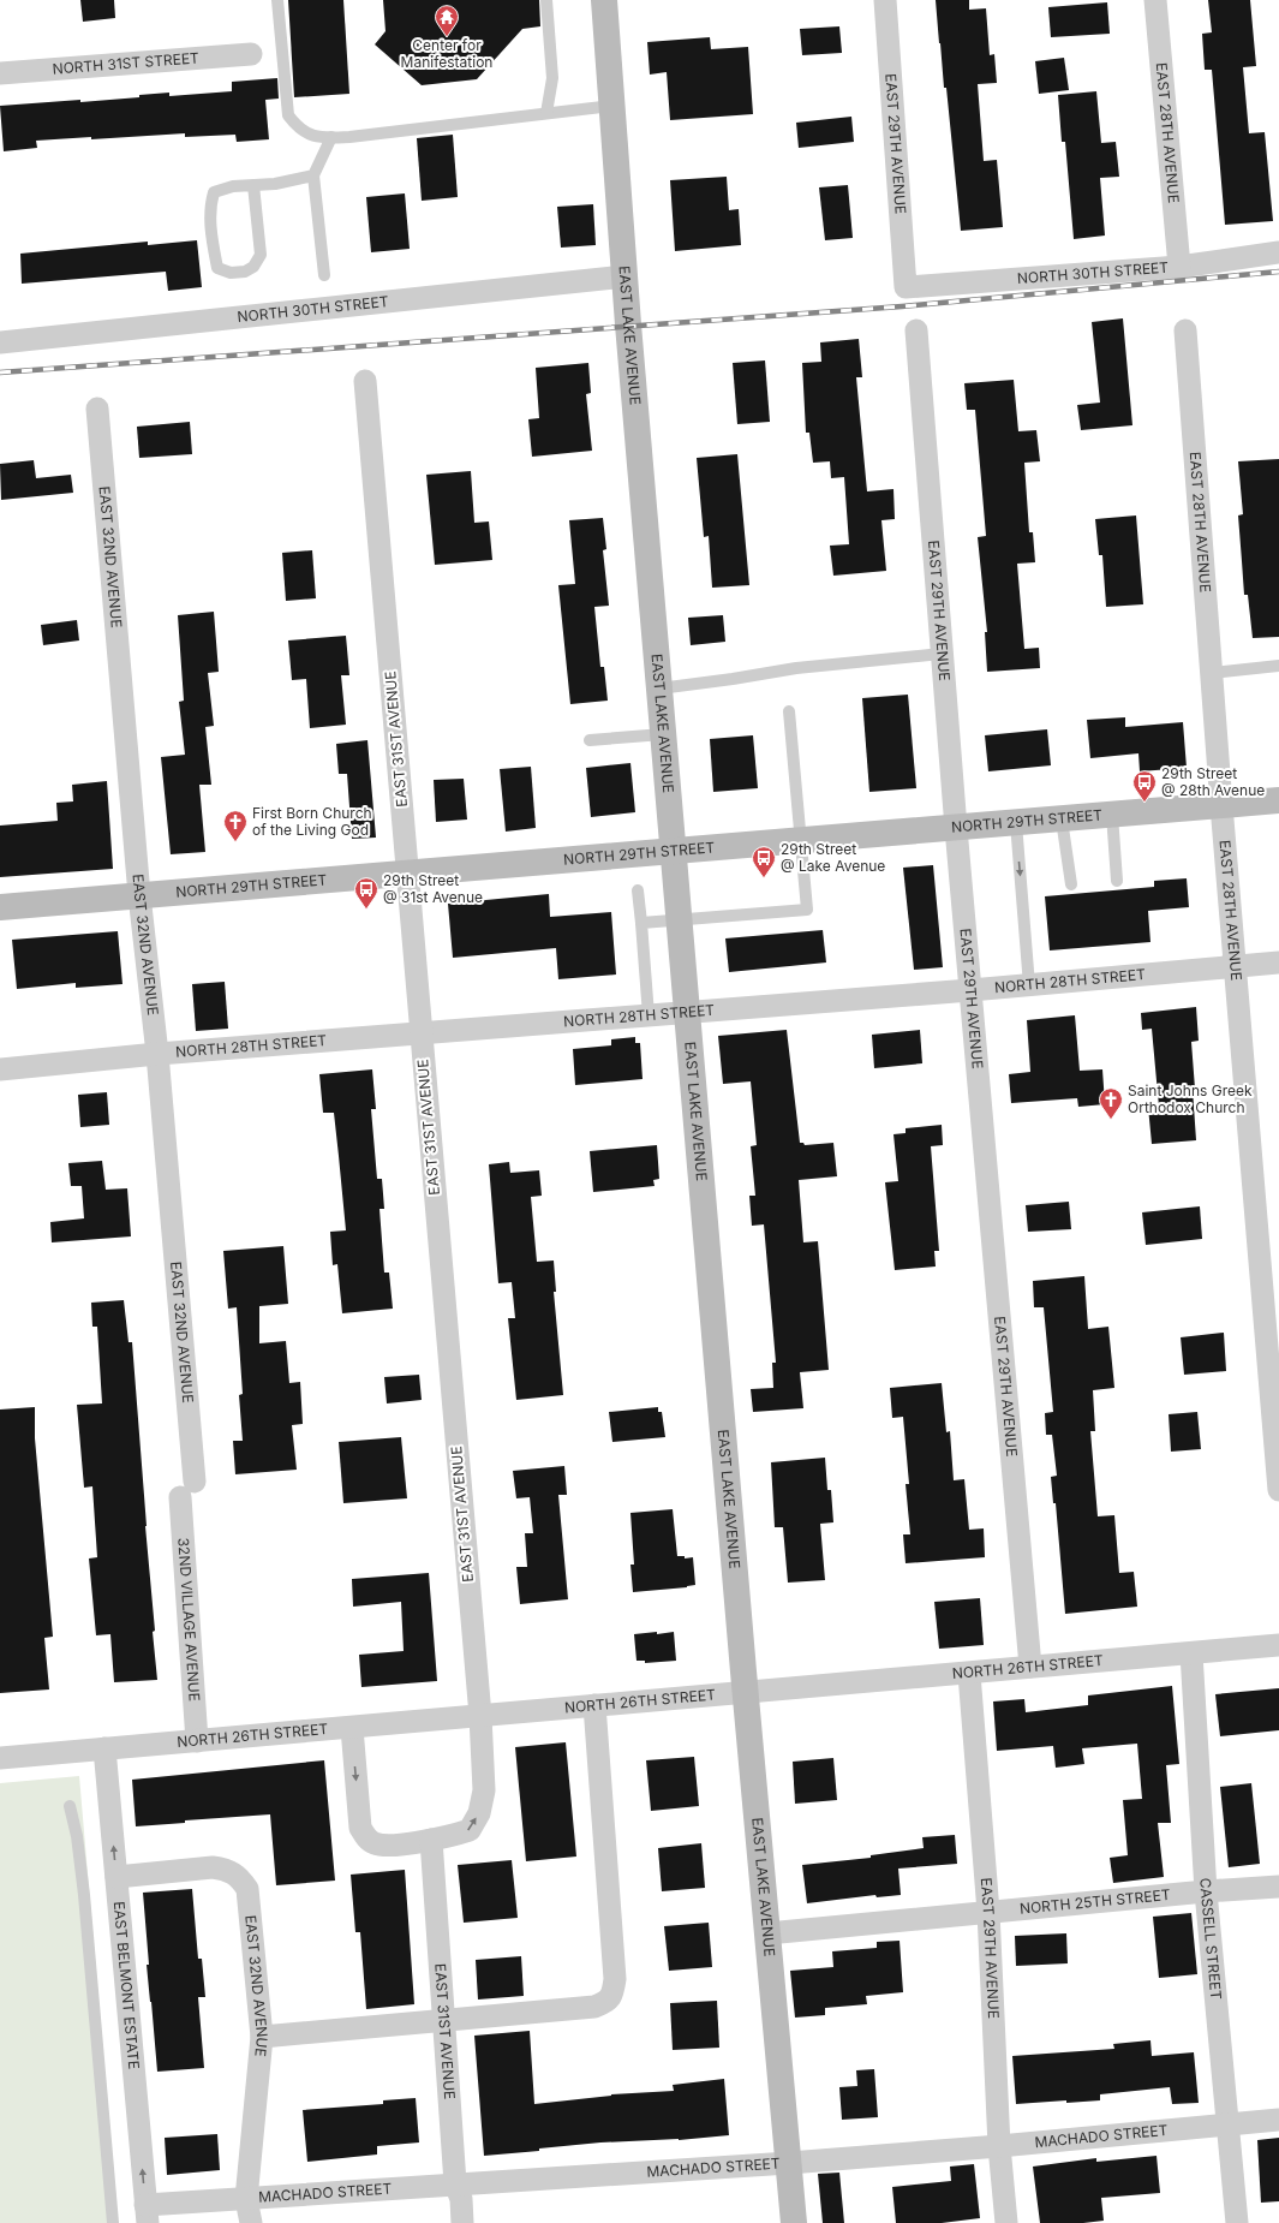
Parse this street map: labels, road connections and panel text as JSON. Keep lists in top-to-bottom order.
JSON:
{
  "streets": {
    "street": [
      "NORTH 31ST STREET",
      "EAST 28TH AVENUE",
      "EAST 29TH AVENUE",
      "NORTH 30TH STREET",
      "EAST LAKE AVENUE",
      "EAST 32ND AVENUE",
      "EAST 31ST AVENUE",
      "NORTH 29TH STREET",
      "NORTH 28TH STREET",
      "32ND VILLAGE AVENUE",
      "NORTH 26TH STREET",
      "NORTH 25TH STREET",
      "CASSELL STREET",
      "EAST BELMONT ESTATE",
      "MACHADO STREET"
    ]
  },
  "crossings": [
    ["EAST 28TH AVENUE", "NORTH 30TH STREET"],
    ["EAST 28TH AVENUE", "NORTH 29TH STREET"],
    ["EAST 28TH AVENUE", "NORTH 28TH STREET"],
    ["EAST 29TH AVENUE", "NORTH 30TH STREET"],
    ["EAST 29TH AVENUE", "NORTH 29TH STREET"],
    ["EAST 29TH AVENUE", "NORTH 28TH STREET"],
    ["EAST 29TH AVENUE", "NORTH 26TH STREET"],
    ["EAST 29TH AVENUE", "NORTH 25TH STREET"],
    ["EAST 29TH AVENUE", "MACHADO STREET"],
    ["NORTH 30TH STREET", "EAST LAKE AVENUE"],
    ["EAST LAKE AVENUE", "NORTH 29TH STREET"],
    ["EAST LAKE AVENUE", "NORTH 28TH STREET"],
    ["EAST LAKE AVENUE", "NORTH 26TH STREET"],
    ["EAST LAKE AVENUE", "NORTH 25TH STREET"],
    ["EAST LAKE AVENUE", "MACHADO STREET"],
    ["EAST 32ND AVENUE", "NORTH 29TH STREET"],
    ["EAST 32ND AVENUE", "NORTH 28TH STREET"],
    ["EAST 32ND AVENUE", "32ND VILLAGE AVENUE"],
    ["EAST 32ND AVENUE", "EAST BELMONT ESTATE"],
    ["EAST 32ND AVENUE", "MACHADO STREET"],
    ["EAST 31ST AVENUE", "NORTH 29TH STREET"],
    ["EAST 31ST AVENUE", "NORTH 28TH STREET"],
    ["EAST 31ST AVENUE", "NORTH 26TH STREET"],
    ["EAST 31ST AVENUE", "MACHADO STREET"],
    ["32ND VILLAGE AVENUE", "NORTH 26TH STREET"],
    ["NORTH 26TH STREET", "CASSELL STREET"],
    ["NORTH 26TH STREET", "EAST BELMONT ESTATE"],
    ["NORTH 25TH STREET", "CASSELL STREET"],
    ["CASSELL STREET", "MACHADO STREET"],
    ["EAST BELMONT ESTATE", "MACHADO STREET"]
  ],
  "one_way": ["EAST BELMONT ESTATE"],
  "places": {
    "temple": ["Center for Manifestation"],
    "bus stop": ["29th Street @ 28th Avenue", "29th Street @ Lake Avenue", "29th Street @ 31st Avenue"],
    "church": ["First Born Church of the Living God", "Saint Johns Greek Orthodox Church"]
  }
}
